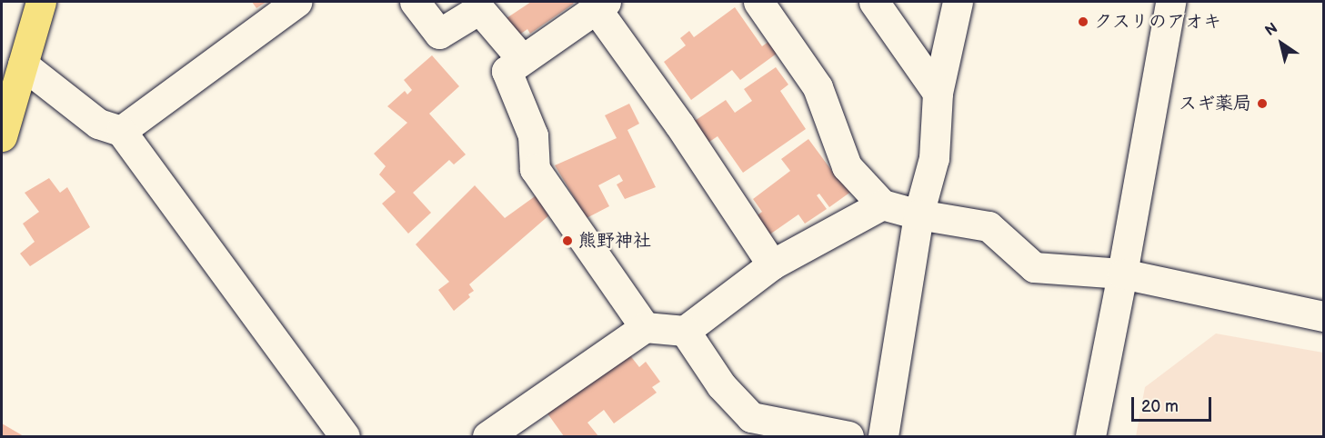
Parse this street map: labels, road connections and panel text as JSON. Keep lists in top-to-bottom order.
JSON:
{
  "places": ["クスリのアオキ", "スギ薬局", "熊野神社"],
  "scale_bar": "20 m",
  "north": "top left"
}
